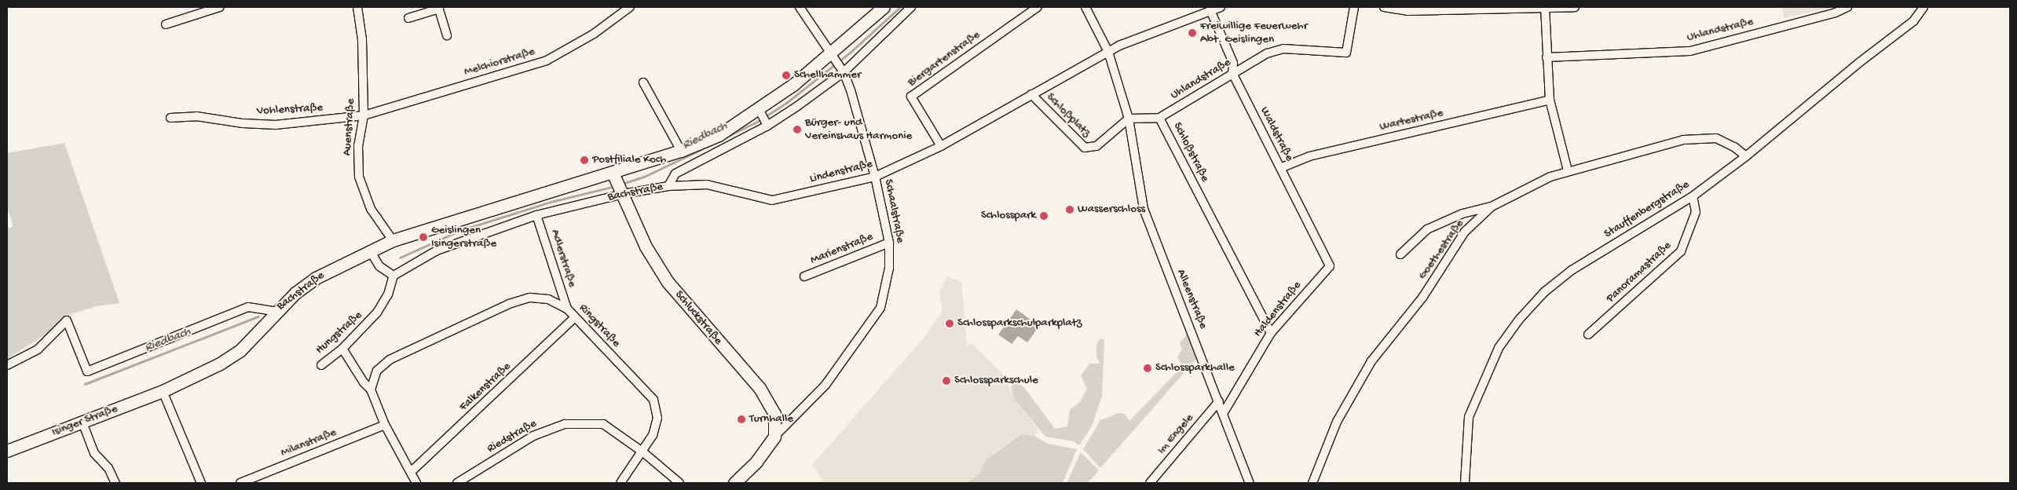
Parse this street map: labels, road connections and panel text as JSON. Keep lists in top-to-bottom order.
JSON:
{
  "streets": {
    "street": [
      "Uhlandstraße",
      "Biergartenstraße",
      "Melchiorstraße",
      "Vohlenstraße",
      "Schloßplatz",
      "Wartestraße",
      "Auenstraße",
      "Waldstraße",
      "Schloßstraße",
      "Lindenstraße",
      "Bachstraße",
      "Stauffenbergstraße",
      "Schaalstraße",
      "Marienstraße",
      "Goethestraße",
      "Adlerstraße",
      "Panoramastraße",
      "Alleenstraße",
      "Haldenstraße",
      "Schluckstraße",
      "Ringstraße",
      "Hungstraße",
      "Falkenstraße",
      "Isinger Straße",
      "Im Engele",
      "Riedstraße",
      "Milanstraße"
    ]
  },
  "crossings": [
    ["Uhlandstraße", "Waldstraße"],
    ["Uhlandstraße", "Schloßstraße"],
    ["Biergartenstraße", "Lindenstraße"],
    ["Melchiorstraße", "Vohlenstraße"],
    ["Melchiorstraße", "Auenstraße"],
    ["Vohlenstraße", "Auenstraße"],
    ["Schloßplatz", "Schloßstraße"],
    ["Schloßplatz", "Lindenstraße"],
    ["Schloßplatz", "Alleenstraße"],
    ["Wartestraße", "Waldstraße"],
    ["Auenstraße", "Bachstraße"],
    ["Waldstraße", "Lindenstraße"],
    ["Waldstraße", "Haldenstraße"],
    ["Schloßstraße", "Alleenstraße"],
    ["Schloßstraße", "Haldenstraße"],
    ["Lindenstraße", "Bachstraße"],
    ["Lindenstraße", "Schaalstraße"],
    ["Bachstraße", "Schaalstraße"],
    ["Bachstraße", "Adlerstraße"],
    ["Bachstraße", "Schluckstraße"],
    ["Bachstraße", "Hungstraße"],
    ["Bachstraße", "Isinger Straße"],
    ["Stauffenbergstraße", "Goethestraße"],
    ["Stauffenbergstraße", "Panoramastraße"],
    ["Schaalstraße", "Marienstraße"],
    ["Schaalstraße", "Schluckstraße"],
    ["Adlerstraße", "Ringstraße"],
    ["Alleenstraße", "Haldenstraße"],
    ["Alleenstraße", "Im Engele"],
    ["Ringstraße", "Falkenstraße"],
    ["Ringstraße", "Riedstraße"]
  ],
  "water": ["Riedbach"],
  "places": [
    "Freiwillige Feuerwehr Abt. Geislingen",
    "Schellhammer",
    "Bürger- und Vereinshaus Harmonie",
    "Postfiliale Koch",
    "Wasserschloss",
    "Schlosspark",
    "Geislingen Isingerstraße",
    "Schlossparkschulparkplatz",
    "Schlossparkhalle",
    "Schlossparkschule",
    "Turnhalle"
  ]
}
